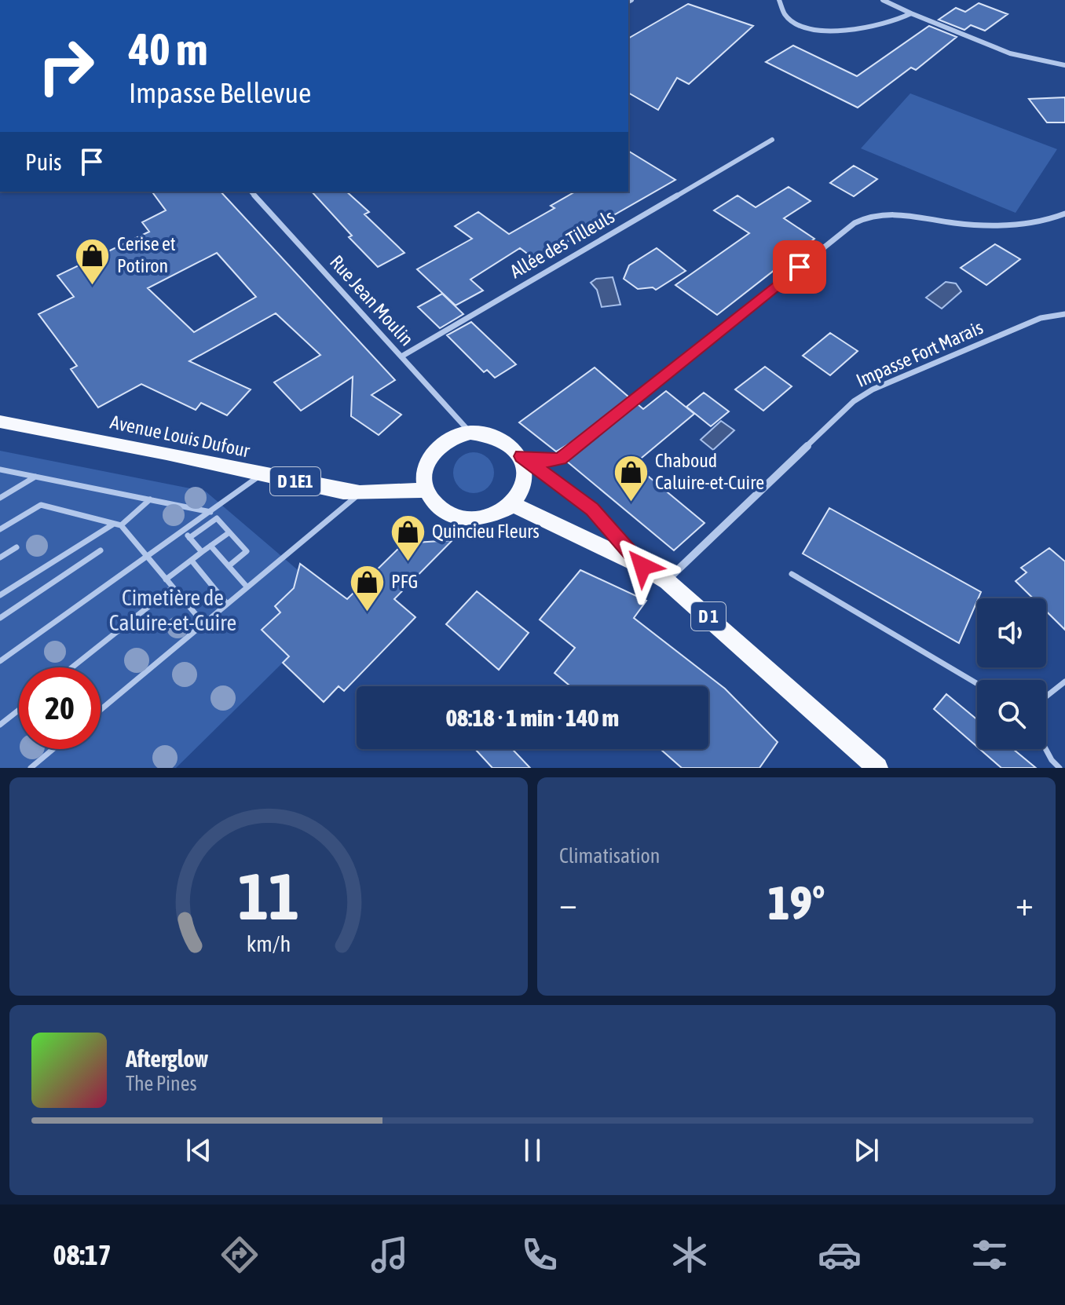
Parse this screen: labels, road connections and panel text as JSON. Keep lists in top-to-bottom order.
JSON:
{
  "streets": {
    "main road": ["Avenue Louis Dufour", "D 1E1", "D 1"],
    "street": ["Allée des Tilleuls", "Rue Jean Moulin", "Impasse Fort Marais"]
  },
  "crossings": [
    ["Allée des Tilleuls", "Rue Jean Moulin"],
    ["Rue Jean Moulin", "Avenue Louis Dufour"],
    ["Rue Jean Moulin", "D 1"],
    ["Impasse Fort Marais", "D 1"],
    ["Avenue Louis Dufour", "D 1"]
  ],
  "parks": ["Cimetière de Caluire-et-Cuire"],
  "places": {
    "shop": [
      "Cerise et Potiron",
      "Chaboud Caluire-et-Cuire",
      "Quincieu Fleurs",
      "PFG"
    ]
  },
  "page": {
    "turn": ["40 m", "Impasse Bellevue"],
    "then": "Puis",
    "limit": "20",
    "trip": "08:18 · 1 min · 140 m",
    "tile": "Climatisation",
    "heat": ["−", "19°", "+"],
    "song": ["Afterglow", "The Pines"],
    "tabs": "08:17",
    "gauge": ["11", "km/h"]
  }
}
